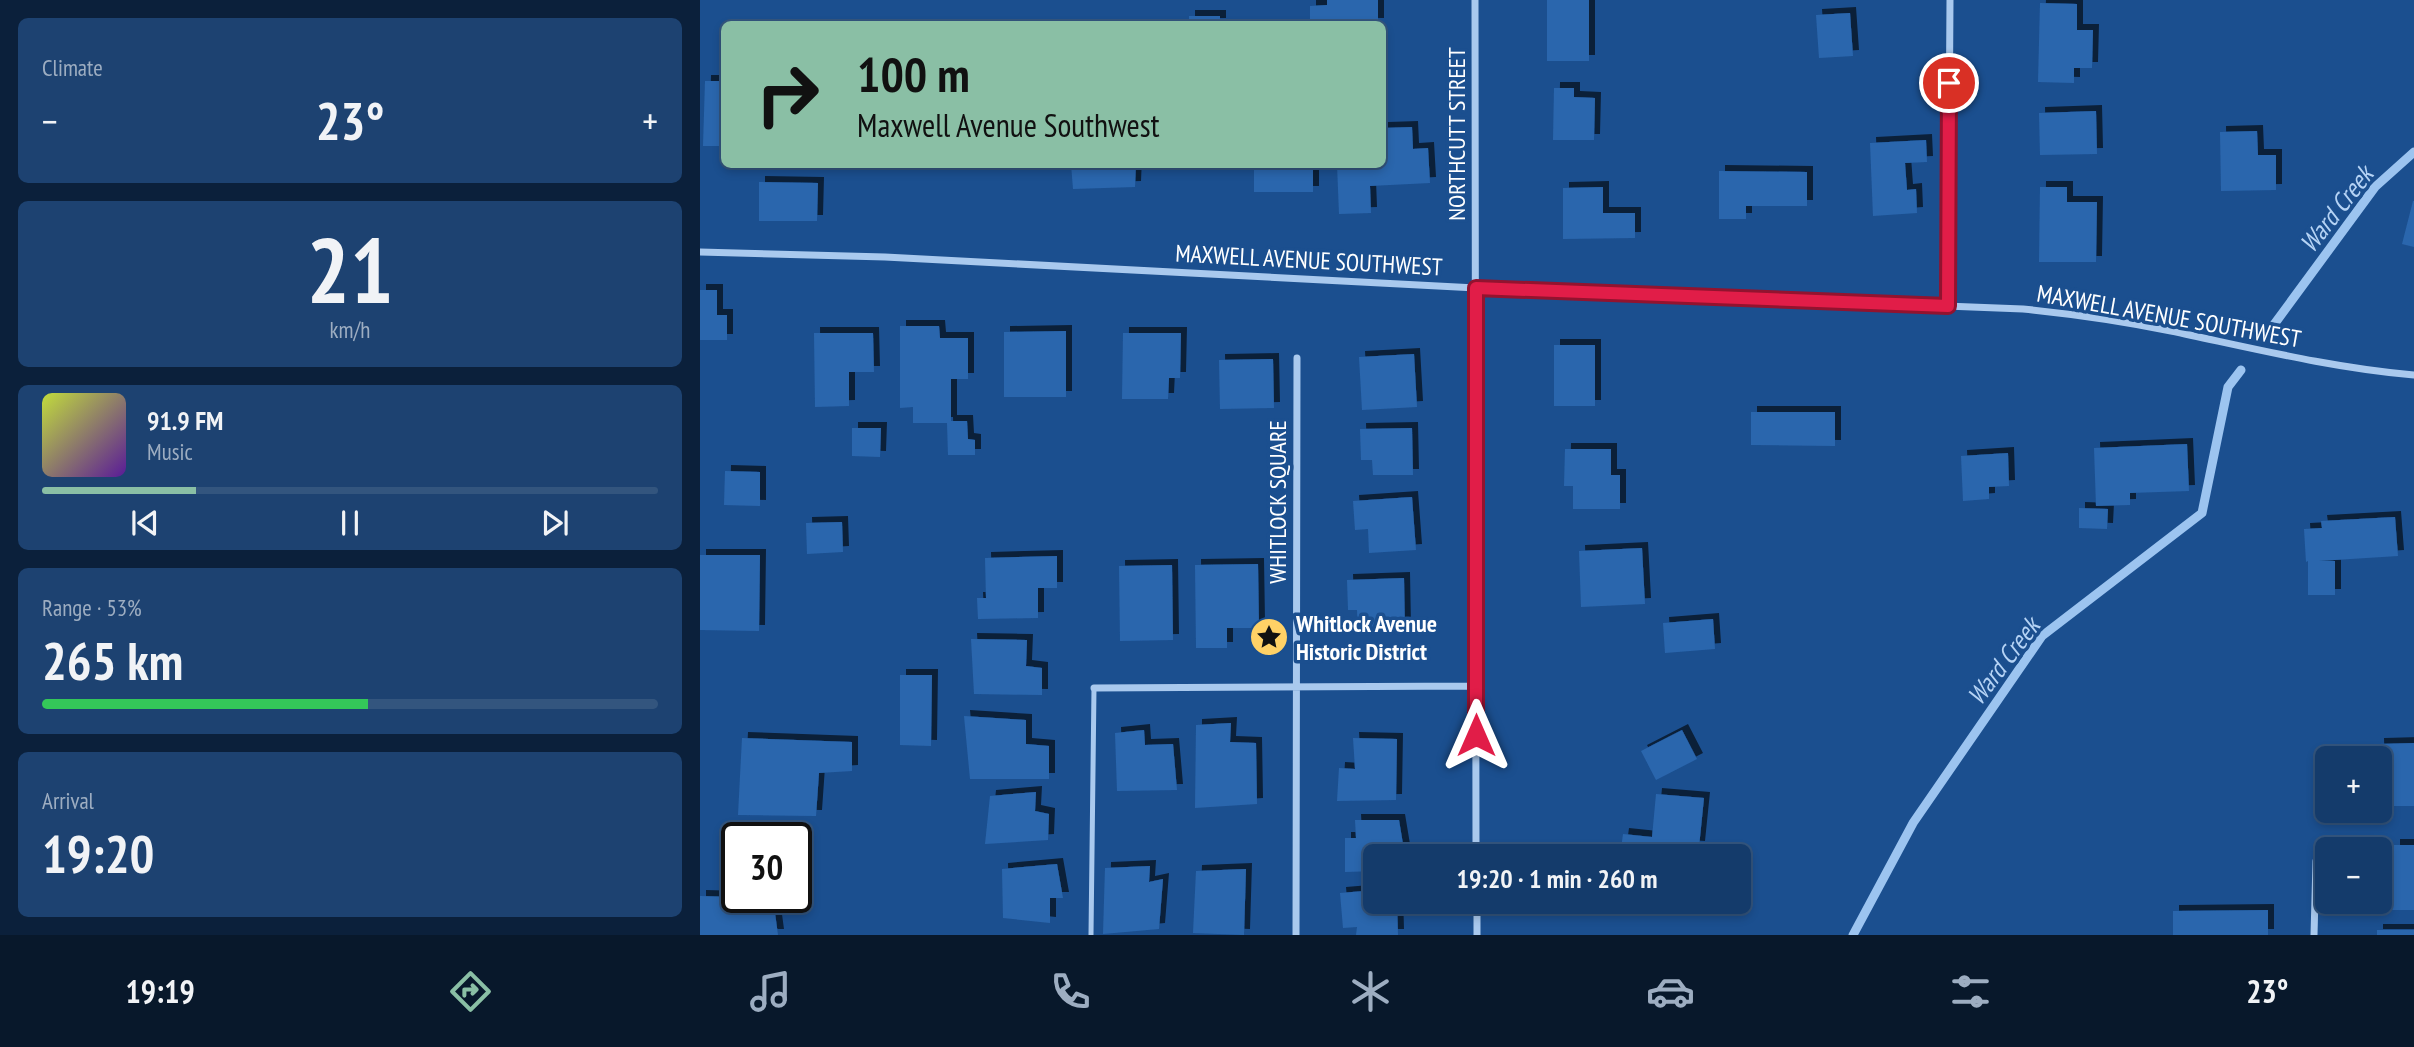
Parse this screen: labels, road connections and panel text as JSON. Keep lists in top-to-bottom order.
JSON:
{
  "streets": {
    "street": ["NORTHCUTT STREET", "MAXWELL AVENUE SOUTHWEST", "WHITLOCK SQUARE"]
  },
  "crossings": [
    ["NORTHCUTT STREET", "MAXWELL AVENUE SOUTHWEST"]
  ],
  "water": ["Ward Creek"],
  "places": {
    "place": ["Whitlock Avenue Historic District"]
  },
  "page": {
    "tile": [
      "Climate",
      ["21", "km/h"],
      ["Range · 53%", "265 km"],
      ["Arrival", "19:20"]
    ],
    "turn": ["100 m", "Maxwell Avenue Southwest"],
    "heat": ["−", "23°", "+"],
    "song": ["91.9 FM", "Music"],
    "map_buttons": ["+", "−"],
    "limit": "30",
    "trip": "19:20 · 1 min · 260 m",
    "tabs": ["19:19", "23°"]
  }
}
